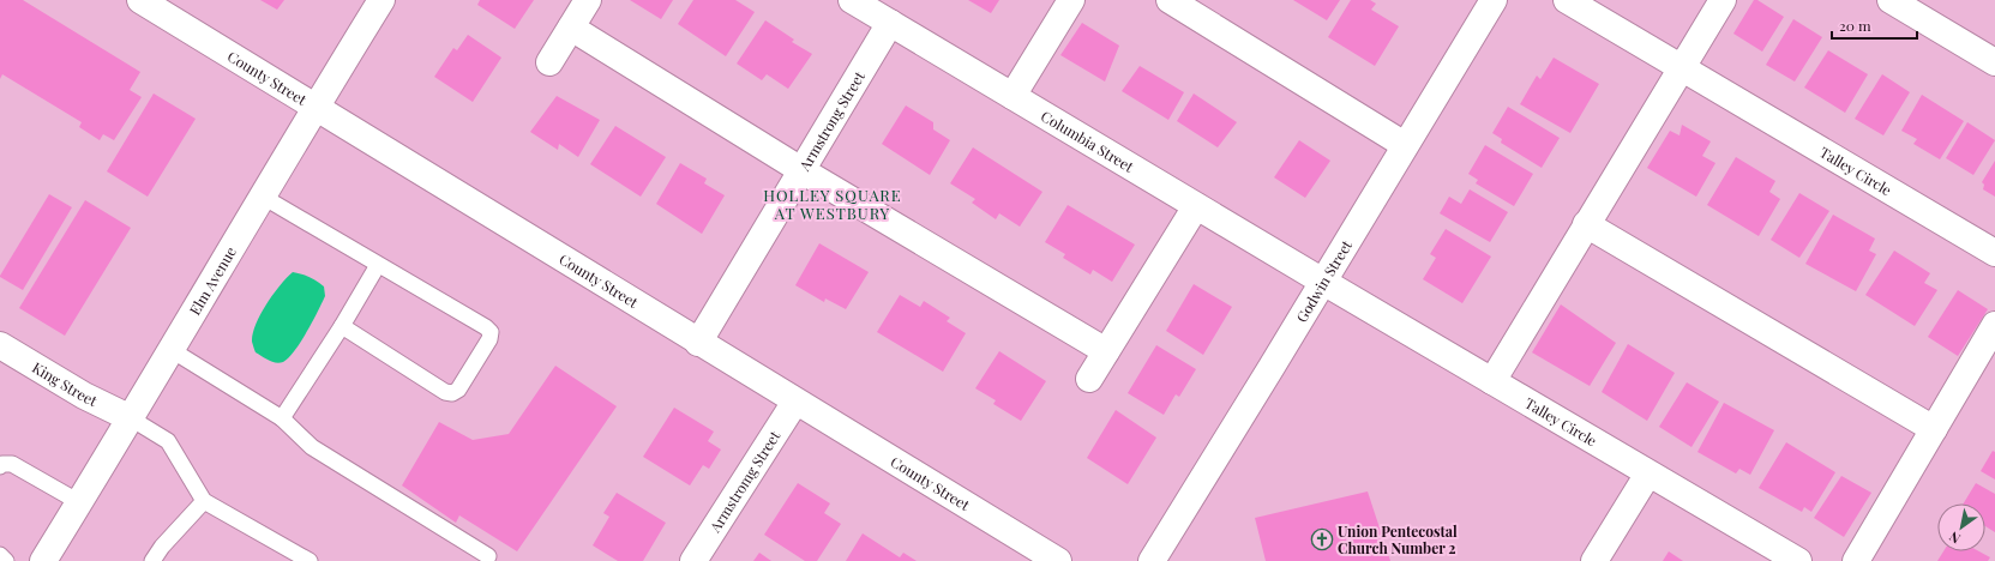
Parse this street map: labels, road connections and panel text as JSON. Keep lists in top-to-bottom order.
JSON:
{
  "streets": {
    "street": [
      "County Street",
      "Armstrong Street",
      "Columbia Street",
      "Talley Circle",
      "Elm Avenue",
      "Godwin Street",
      "King Street",
      "Armstromg Street"
    ]
  },
  "crossings": [
    ["County Street", "Armstrong Street"],
    ["County Street", "Elm Avenue"],
    ["County Street", "Armstromg Street"],
    ["Armstrong Street", "Columbia Street"],
    ["Columbia Street", "Talley Circle"],
    ["Columbia Street", "Godwin Street"],
    ["Talley Circle", "Godwin Street"],
    ["Elm Avenue", "King Street"]
  ],
  "districts": ["HOLLEY SQUARE AT WESTBURY"],
  "places": {
    "church": ["Union Pentecostal Church Number 2"]
  },
  "scale_bar": "20 m",
  "north": "bottom left"
}
